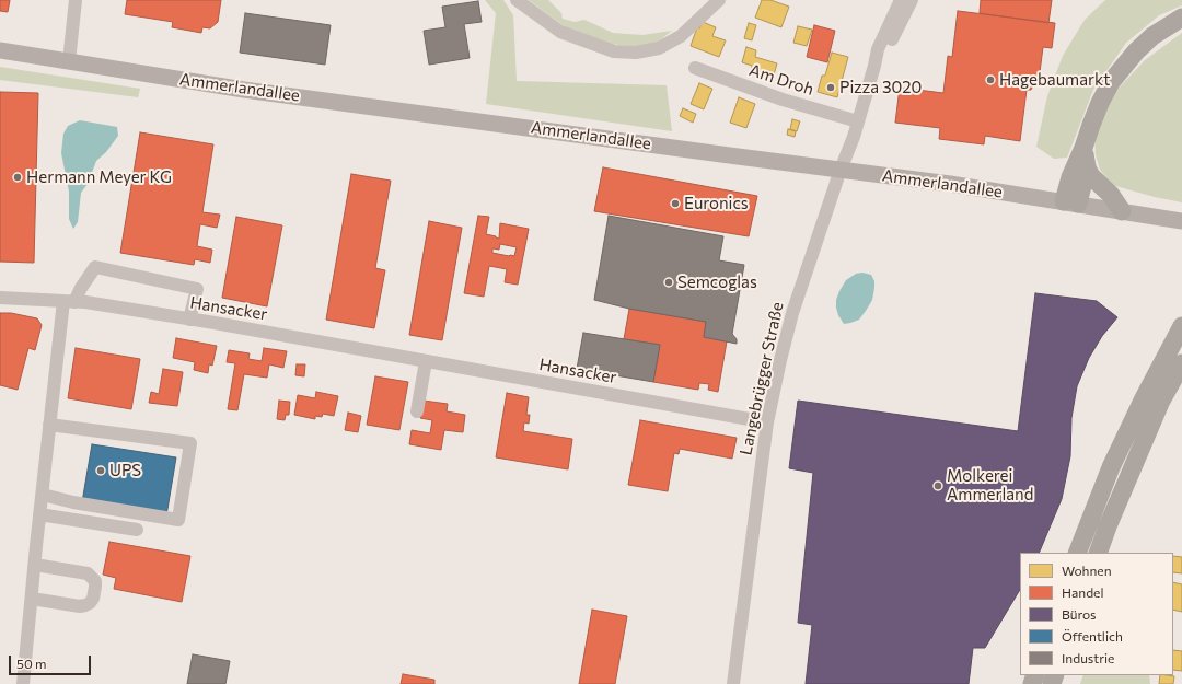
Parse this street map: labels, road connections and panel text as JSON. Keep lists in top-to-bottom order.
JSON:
{
  "streets": {
    "main road": ["Ammerlandallee"],
    "street": ["Am Droh", "Hansacker", "Langebrügger Straße"]
  },
  "crossings": [
    ["Am Droh", "Langebrügger Straße"],
    ["Ammerlandallee", "Langebrügger Straße"],
    ["Hansacker", "Langebrügger Straße"]
  ],
  "places": [
    "Hagebaumarkt",
    "Pizza 3020",
    "Hermann Meyer KG",
    "Euronics",
    "Semcoglas",
    "UPS",
    "Molkerei Ammerland"
  ],
  "legend": [
    "Wohnen",
    "Handel",
    "Büros",
    "Öffentlich",
    "Industrie"
  ],
  "scale_bar": "50 m"
}
